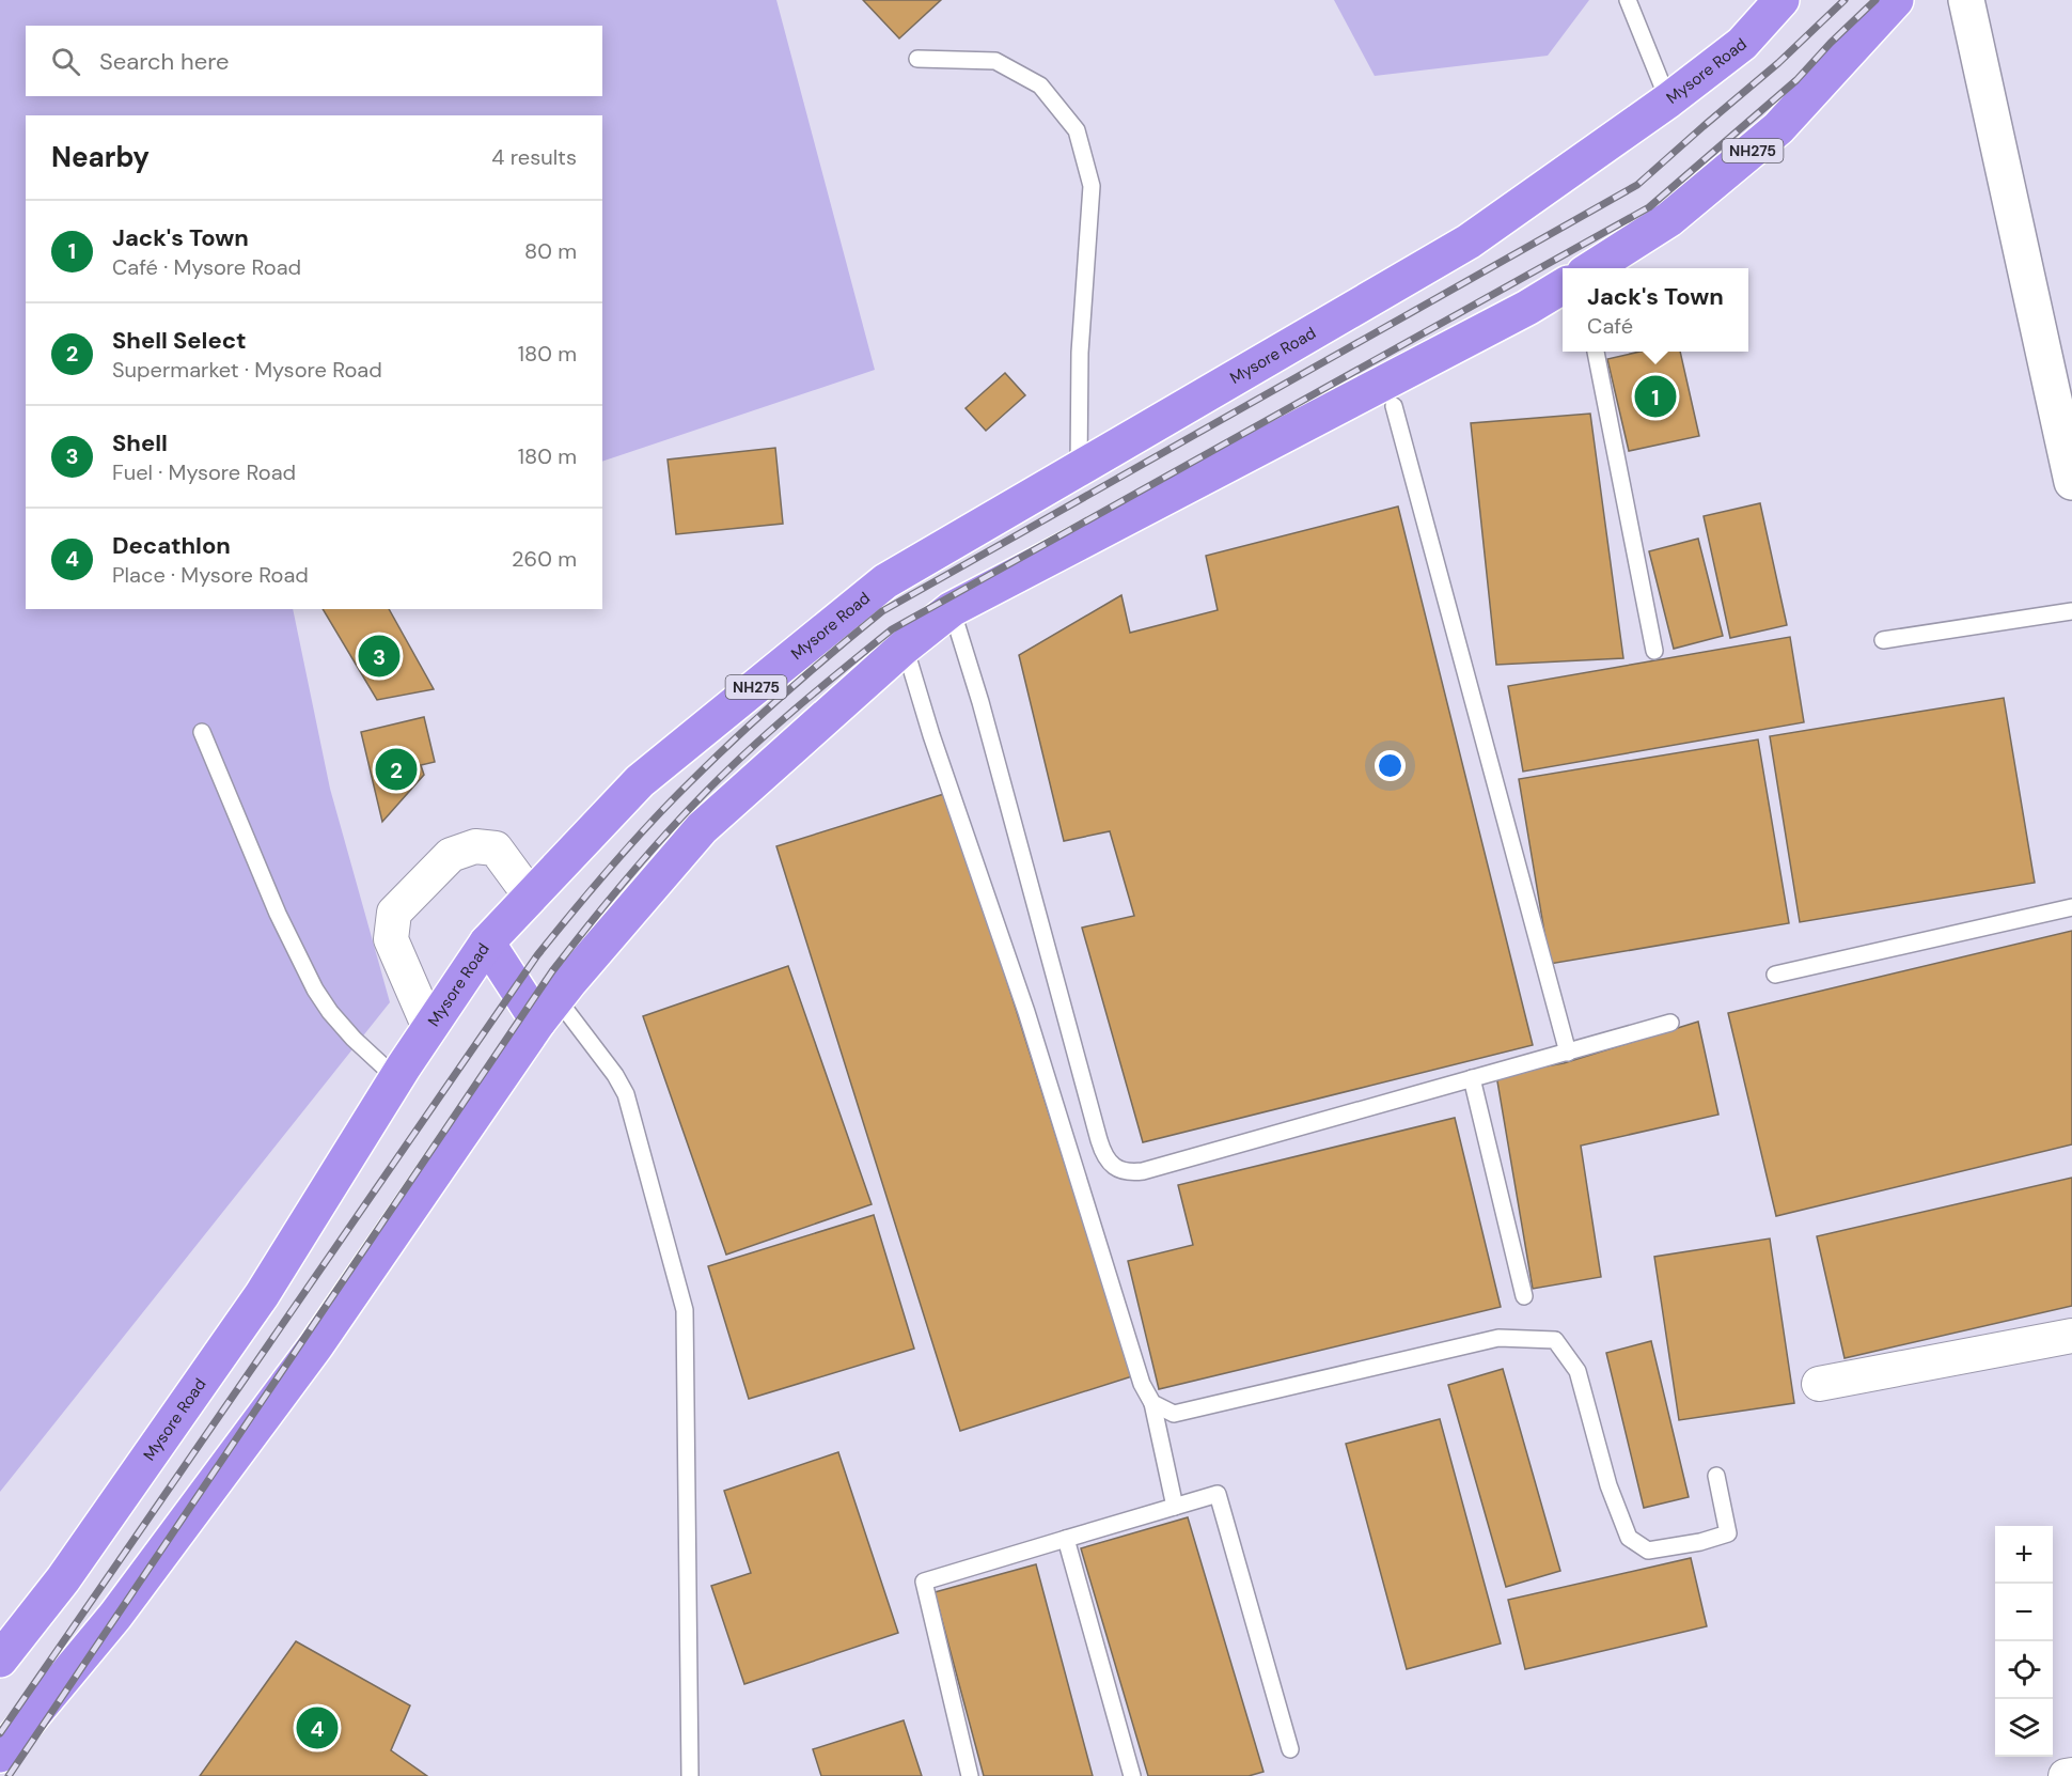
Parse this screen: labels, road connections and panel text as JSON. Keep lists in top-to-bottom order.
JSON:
{
  "streets": {
    "highway": ["Mysore Road", "NH275"]
  },
  "page": {
    "search": "Search here",
    "heading": ["Nearby", "4 results"],
    "list": [
      {
        "mark": "1",
        "name": "Jack's Town",
        "note": "Café · Mysore Road",
        "value": "80 m"
      },
      {
        "mark": "2",
        "name": "Shell Select",
        "note": "Supermarket · Mysore Road",
        "value": "180 m"
      },
      {
        "mark": "3",
        "name": "Shell",
        "note": "Fuel · Mysore Road",
        "value": "180 m"
      },
      {
        "mark": "4",
        "name": "Decathlon",
        "note": "Place · Mysore Road",
        "value": "260 m"
      }
    ],
    "popup": ["Jack's Town", "Café"],
    "pins": [
      "1",
      "3",
      "2",
      "4"
    ],
    "map_buttons": ["+", "−"]
  }
}
